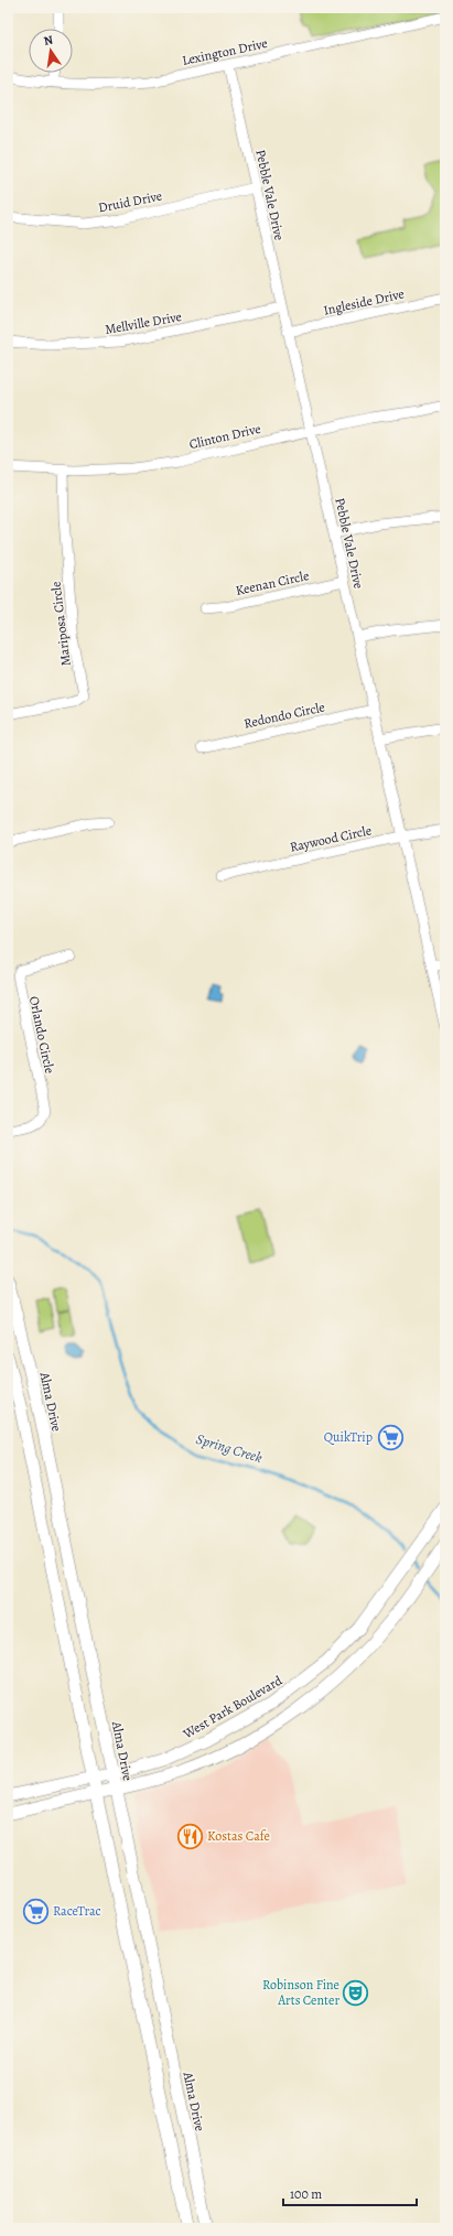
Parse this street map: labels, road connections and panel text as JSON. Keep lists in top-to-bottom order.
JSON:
{
  "streets": {
    "main road": ["Alma Drive", "West Park Boulevard"],
    "street": [
      "Lexington Drive",
      "Pebble Vale Drive",
      "Druid Drive",
      "Ingleside Drive",
      "Mellville Drive",
      "Clinton Drive",
      "Keenan Circle",
      "Mariposa Circle",
      "Redondo Circle",
      "Raywood Circle",
      "Orlando Circle"
    ]
  },
  "crossings": [
    ["Lexington Drive", "Pebble Vale Drive"],
    ["Pebble Vale Drive", "Druid Drive"],
    ["Pebble Vale Drive", "Ingleside Drive"],
    ["Pebble Vale Drive", "Mellville Drive"],
    ["Pebble Vale Drive", "Clinton Drive"],
    ["Pebble Vale Drive", "Keenan Circle"],
    ["Pebble Vale Drive", "Redondo Circle"],
    ["Pebble Vale Drive", "Raywood Circle"],
    ["Clinton Drive", "Mariposa Circle"],
    ["Alma Drive", "West Park Boulevard"]
  ],
  "water": ["Spring Creek"],
  "places": {
    "supermarket": ["QuikTrip", "RaceTrac"],
    "restaurant": ["Kostas Cafe"],
    "theatre": ["Robinson Fine Arts Center"]
  },
  "scale_bar": "100 m",
  "north": "top"
}
